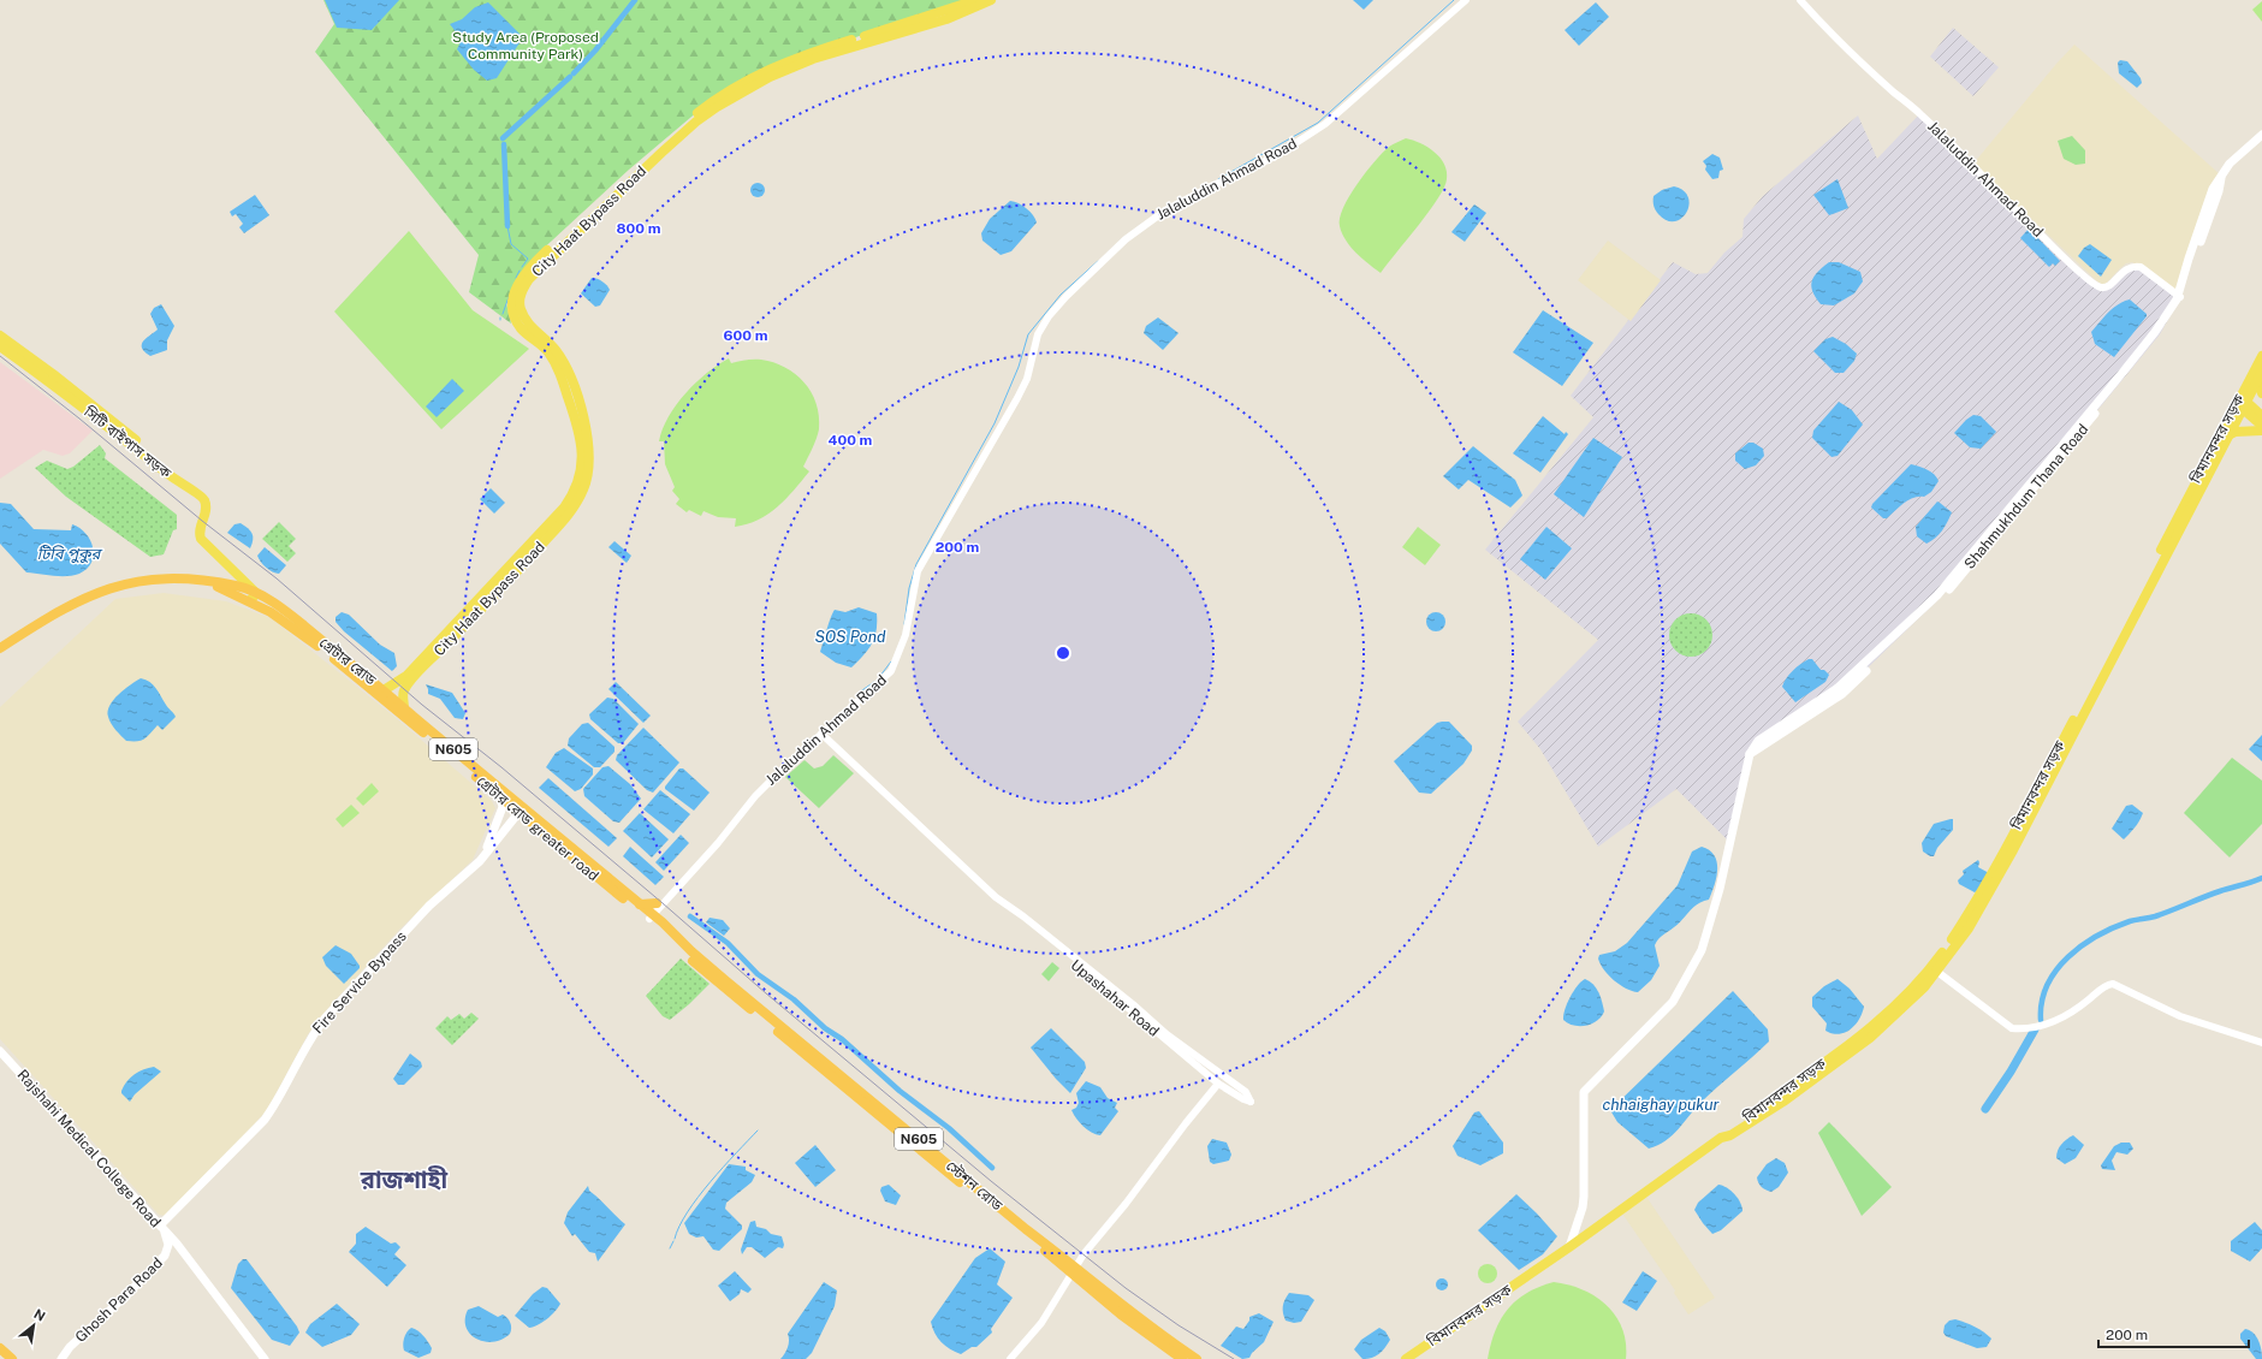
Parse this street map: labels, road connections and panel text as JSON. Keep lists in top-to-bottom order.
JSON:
{
  "streets": {
    "highway": [
      "গ্রেটার রোড",
      "N605",
      "গ্রেটার রোড greater road",
      "স্টেশন রোড"
    ],
    "main road": [
      "City Haat Bypass Road",
      "বিমানবন্দর সড়ক",
      "সিটি বাইপাস সড়ক",
      "Shahmukhdum Thana Road",
      "Fire Service Bypass",
      "Rajshahi Medical College Road",
      "Ghosh Para Road"
    ],
    "street": ["Jalaluddin Ahmad Road", "Upashahar Road"]
  },
  "crossings": [
    ["Jalaluddin Ahmad Road", "Shahmukhdum Thana Road"],
    ["বিমানবন্দর সড়ক", "Shahmukhdum Thana Road"],
    ["গ্রেটার রোড", "গ্রেটার রোড greater road"],
    ["গ্রেটার রোড", "স্টেশন রোড"],
    ["গ্রেটার রোড greater road", "Fire Service Bypass"],
    ["গ্রেটার রোড greater road", "স্টেশন রোড"],
    ["Fire Service Bypass", "Rajshahi Medical College Road"]
  ],
  "districts": ["রাজশাহী"],
  "water": ["টিবি পুকুর", "SOS Pond", "chhaighay pukur"],
  "parks": ["Study Area (Proposed Community Park)"],
  "scale_bar": "200 m",
  "north": "top right",
  "rings": [
    "800 m",
    "600 m",
    "400 m",
    "200 m"
  ]
}
